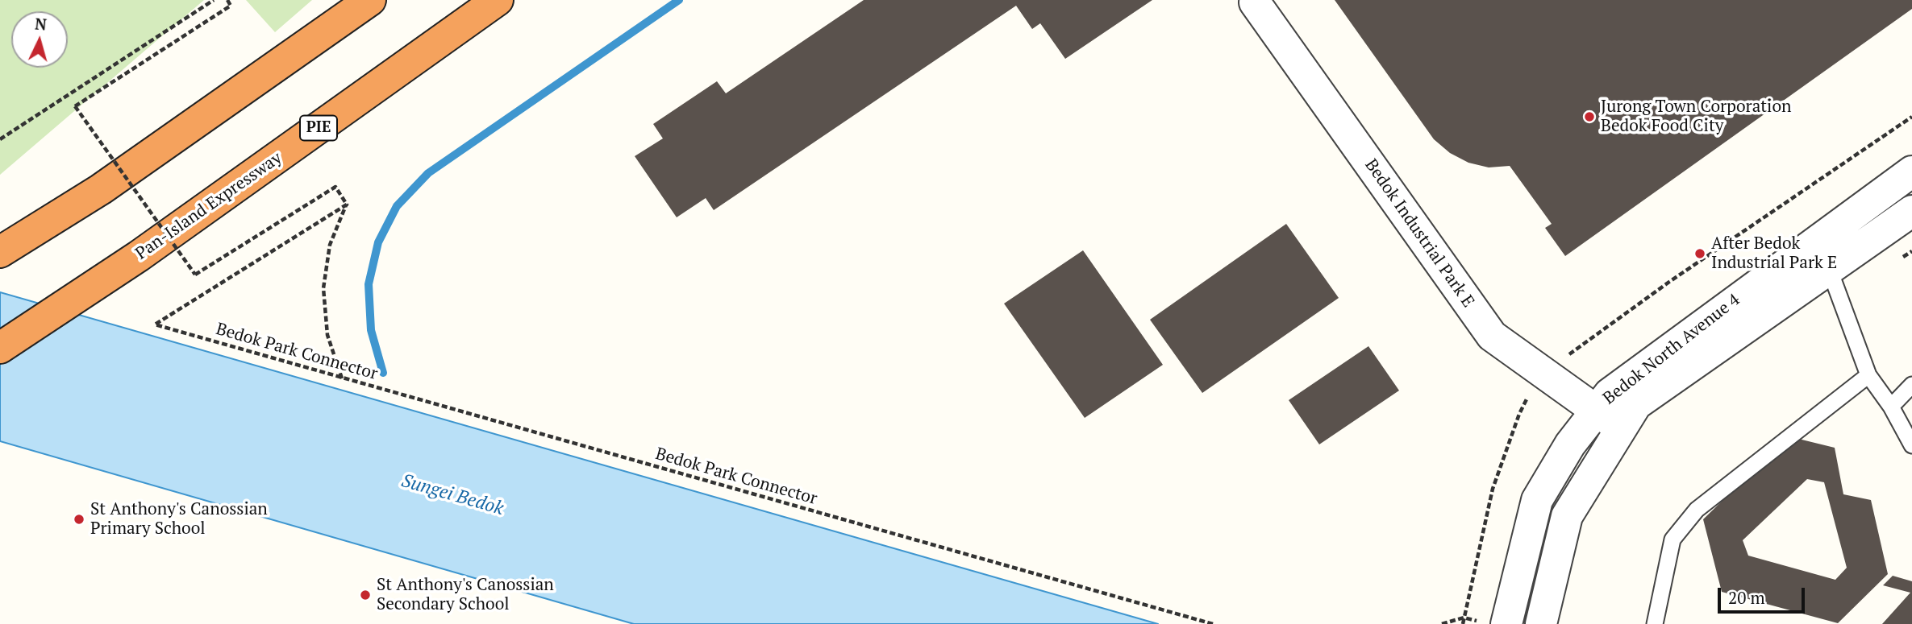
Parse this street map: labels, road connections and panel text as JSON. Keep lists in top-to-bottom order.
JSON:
{
  "streets": {
    "highway": ["PIE", "Pan-Island Expressway"],
    "street": ["Bedok Industrial Park E", "Bedok North Avenue 4"],
    "path": ["Bedok Park Connector"]
  },
  "crossings": [
    ["Bedok Industrial Park E", "Bedok North Avenue 4"]
  ],
  "water": ["Sungei Bedok"],
  "places": [
    "Jurong Town Corporation Bedok Food City",
    "After Bedok Industrial Park E",
    "St Anthony's Canossian Primary School",
    "St Anthony's Canossian Secondary School"
  ],
  "scale_bar": "20 m",
  "north": "top"
}
